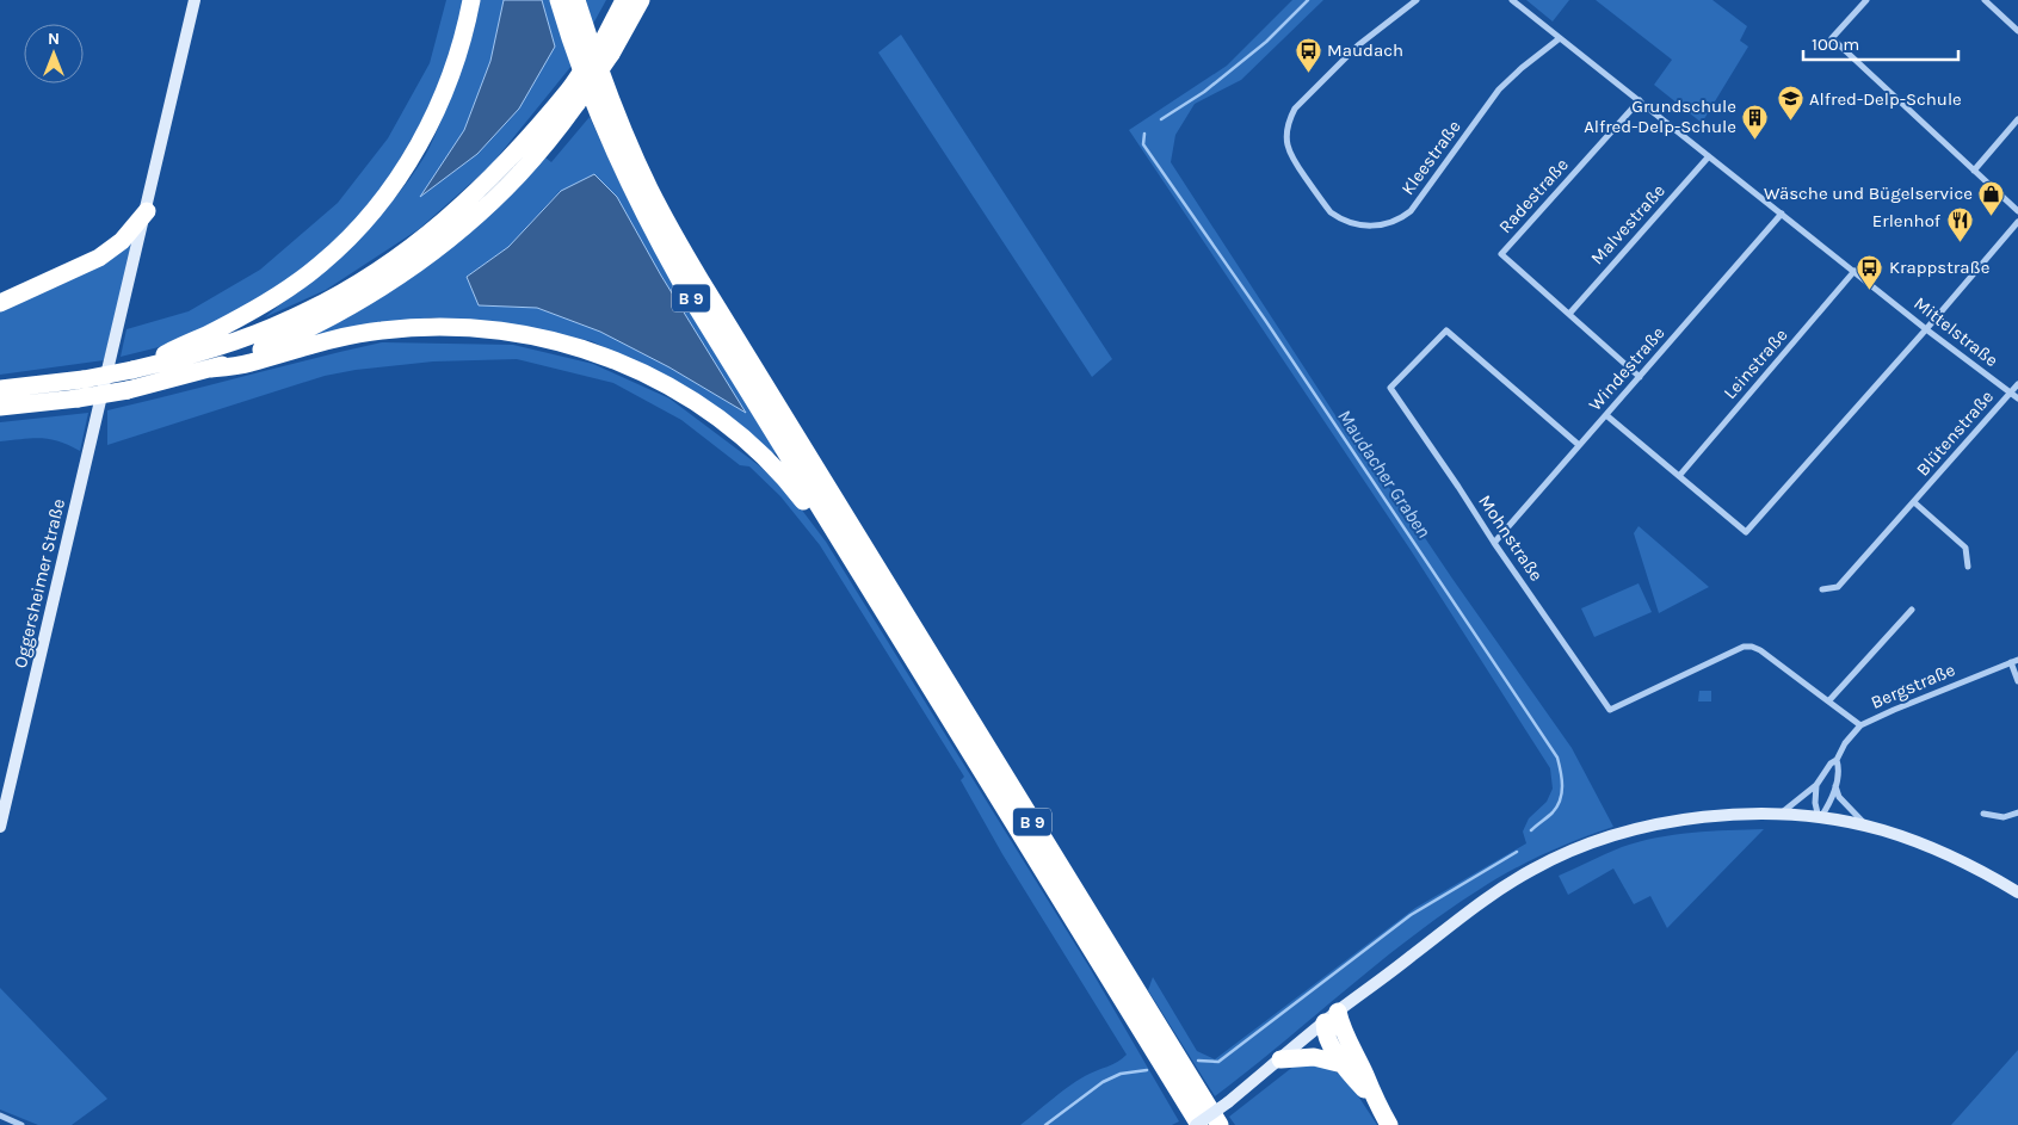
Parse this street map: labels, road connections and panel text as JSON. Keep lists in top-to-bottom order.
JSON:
{
  "streets": {
    "highway": ["B 9"],
    "street": [
      "Kleestraße",
      "Radestraße",
      "Malvestraße",
      "Mittelstraße",
      "Leinstraße",
      "Windestraße",
      "Blütenstraße",
      "Mohnstraße",
      "Oggersheimer Straße",
      "Bergstraße"
    ]
  },
  "crossings": [
    ["Kleestraße", "Mittelstraße"],
    ["Radestraße", "Malvestraße"],
    ["Radestraße", "Mittelstraße"],
    ["Radestraße", "Windestraße"],
    ["Malvestraße", "Mittelstraße"],
    ["Mittelstraße", "Leinstraße"],
    ["Mittelstraße", "Windestraße"],
    ["Mittelstraße", "Blütenstraße"],
    ["Windestraße", "Mohnstraße"],
    ["Mohnstraße", "Bergstraße"]
  ],
  "water": ["Maudacher Graben"],
  "places": {
    "bus stop": ["Maudach", "Krappstraße"],
    "school or university": ["Alfred-Delp-Schule"],
    "building": ["Grundschule Alfred-Delp-Schule"],
    "shop": ["Wäsche und Bügelservice"],
    "restaurant": ["Erlenhof"]
  },
  "scale_bar": "100 m",
  "north": "top"
}
